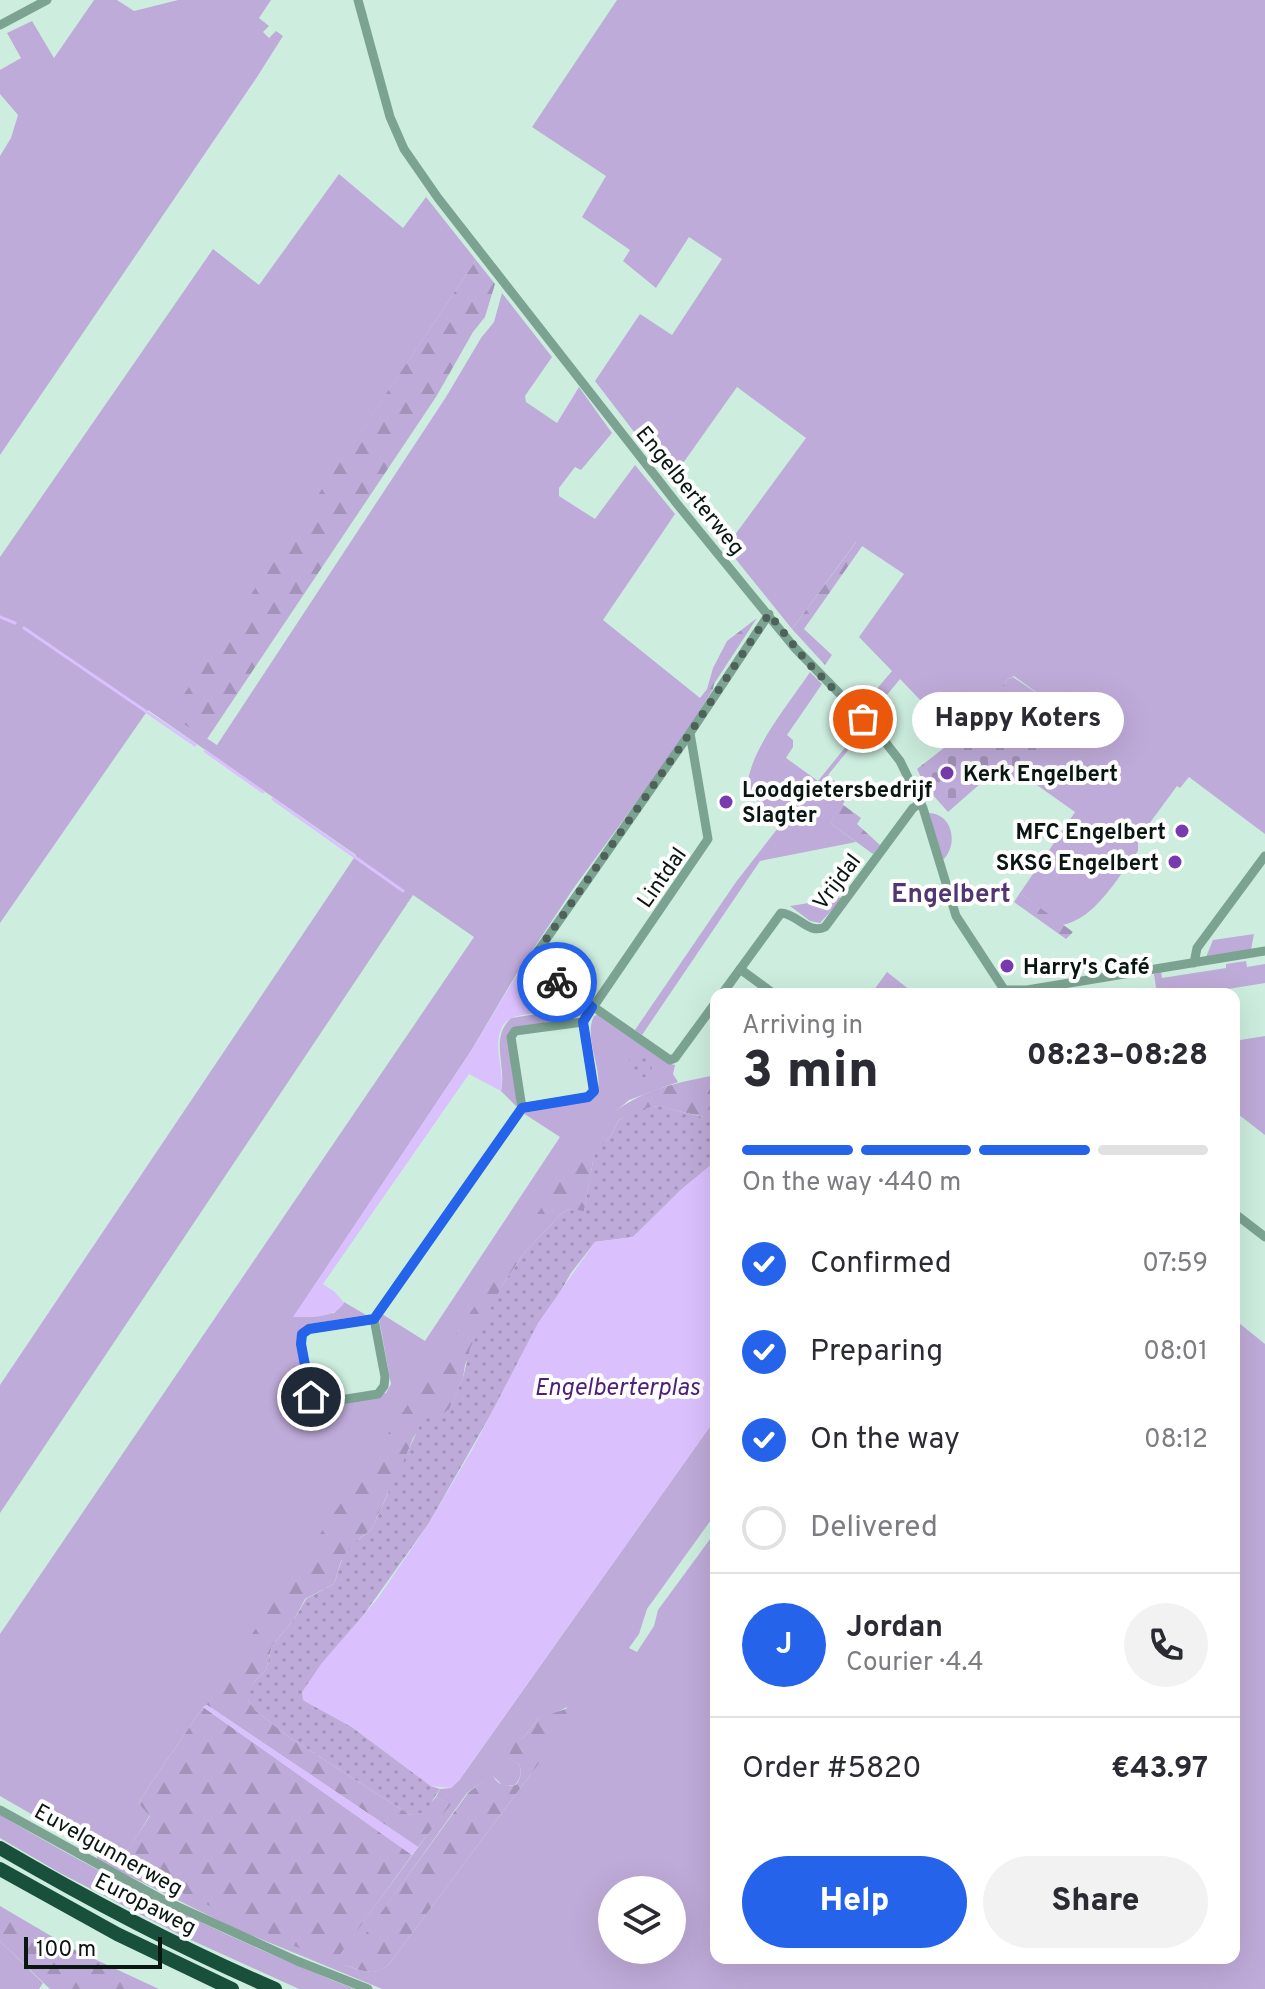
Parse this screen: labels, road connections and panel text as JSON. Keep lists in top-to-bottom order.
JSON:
{
  "streets": {
    "highway": ["Europaweg"],
    "street": [
      "Engelberterweg",
      "Lintdal",
      "Vrijdal",
      "Euvelgunnerweg"
    ]
  },
  "crossings": [
    ["Engelberterweg", "Vrijdal"]
  ],
  "districts": ["Engelbert"],
  "water": ["Engelberterplas"],
  "places": [
    "Happy Koters",
    "Kerk Engelbert",
    "Loodgietersbedrijf Slagter",
    "MFC Engelbert",
    "SKSG Engelbert",
    "Harry's Café"
  ],
  "scale_bar": "100 m",
  "page": {
    "bubble": "Happy Koters",
    "heading": ["3 min", "Arriving in", "08:23–08:28"],
    "panel": [
      "Jordan",
      "Courier · 4.4",
      "Order #5820",
      "€43.97"
    ],
    "bar": "On the way · 440 m",
    "list": [
      ["Confirmed", "07:59"],
      ["Preparing", "08:01"],
      ["On the way", "08:12"],
      "Delivered"
    ],
    "round": "J",
    "buttons": ["Help", "Share"],
    "scale": "100 m"
  }
}
